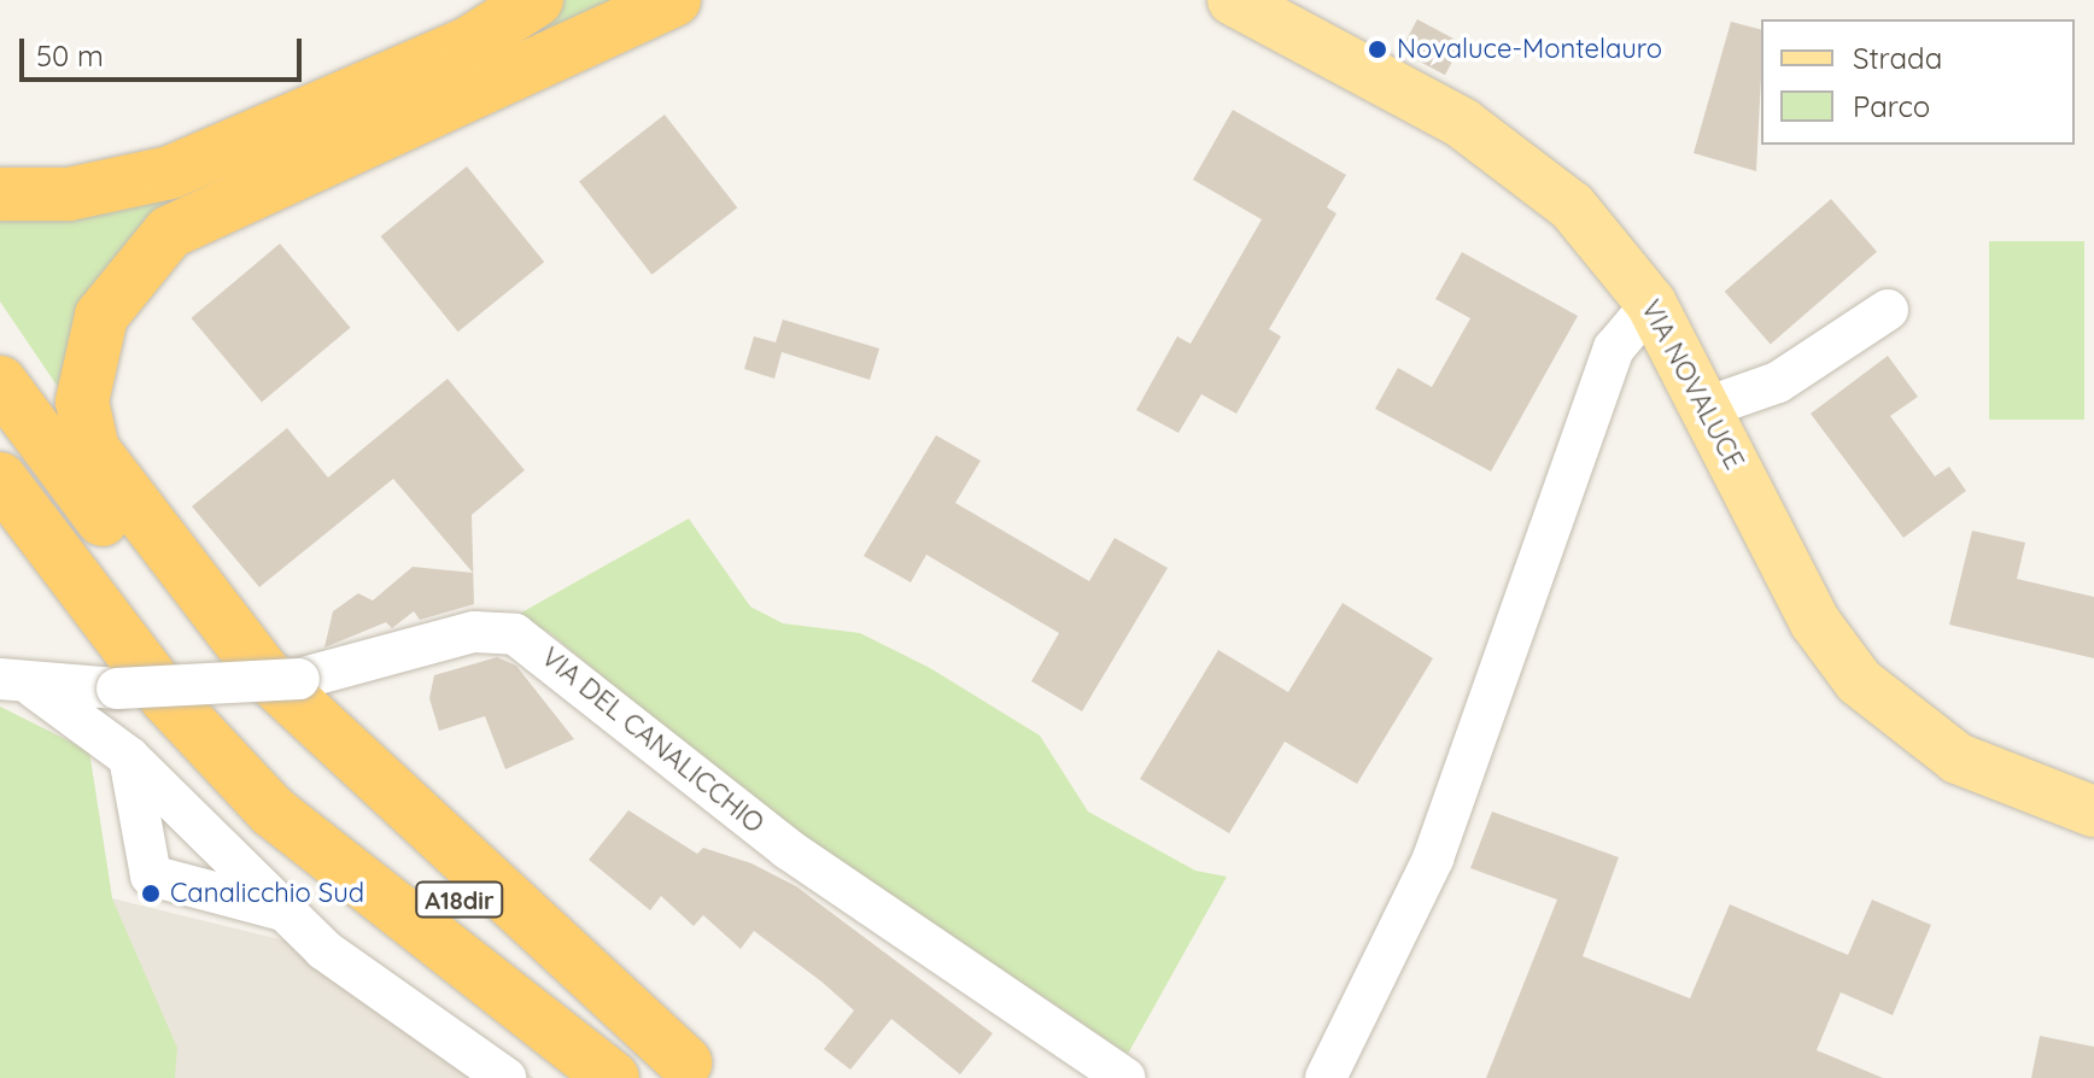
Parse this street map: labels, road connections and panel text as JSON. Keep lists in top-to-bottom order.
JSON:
{
  "streets": {
    "highway": ["A18dir"],
    "main road": ["VIA NOVALUCE"],
    "street": ["VIA DEL CANALICCHIO"]
  },
  "crossings": [
    ["VIA DEL CANALICCHIO", "A18dir"]
  ],
  "places": ["Novaluce-Montelauro", "Canalicchio Sud"],
  "legend": ["Strada", "Parco"],
  "scale_bar": "50 m"
}
